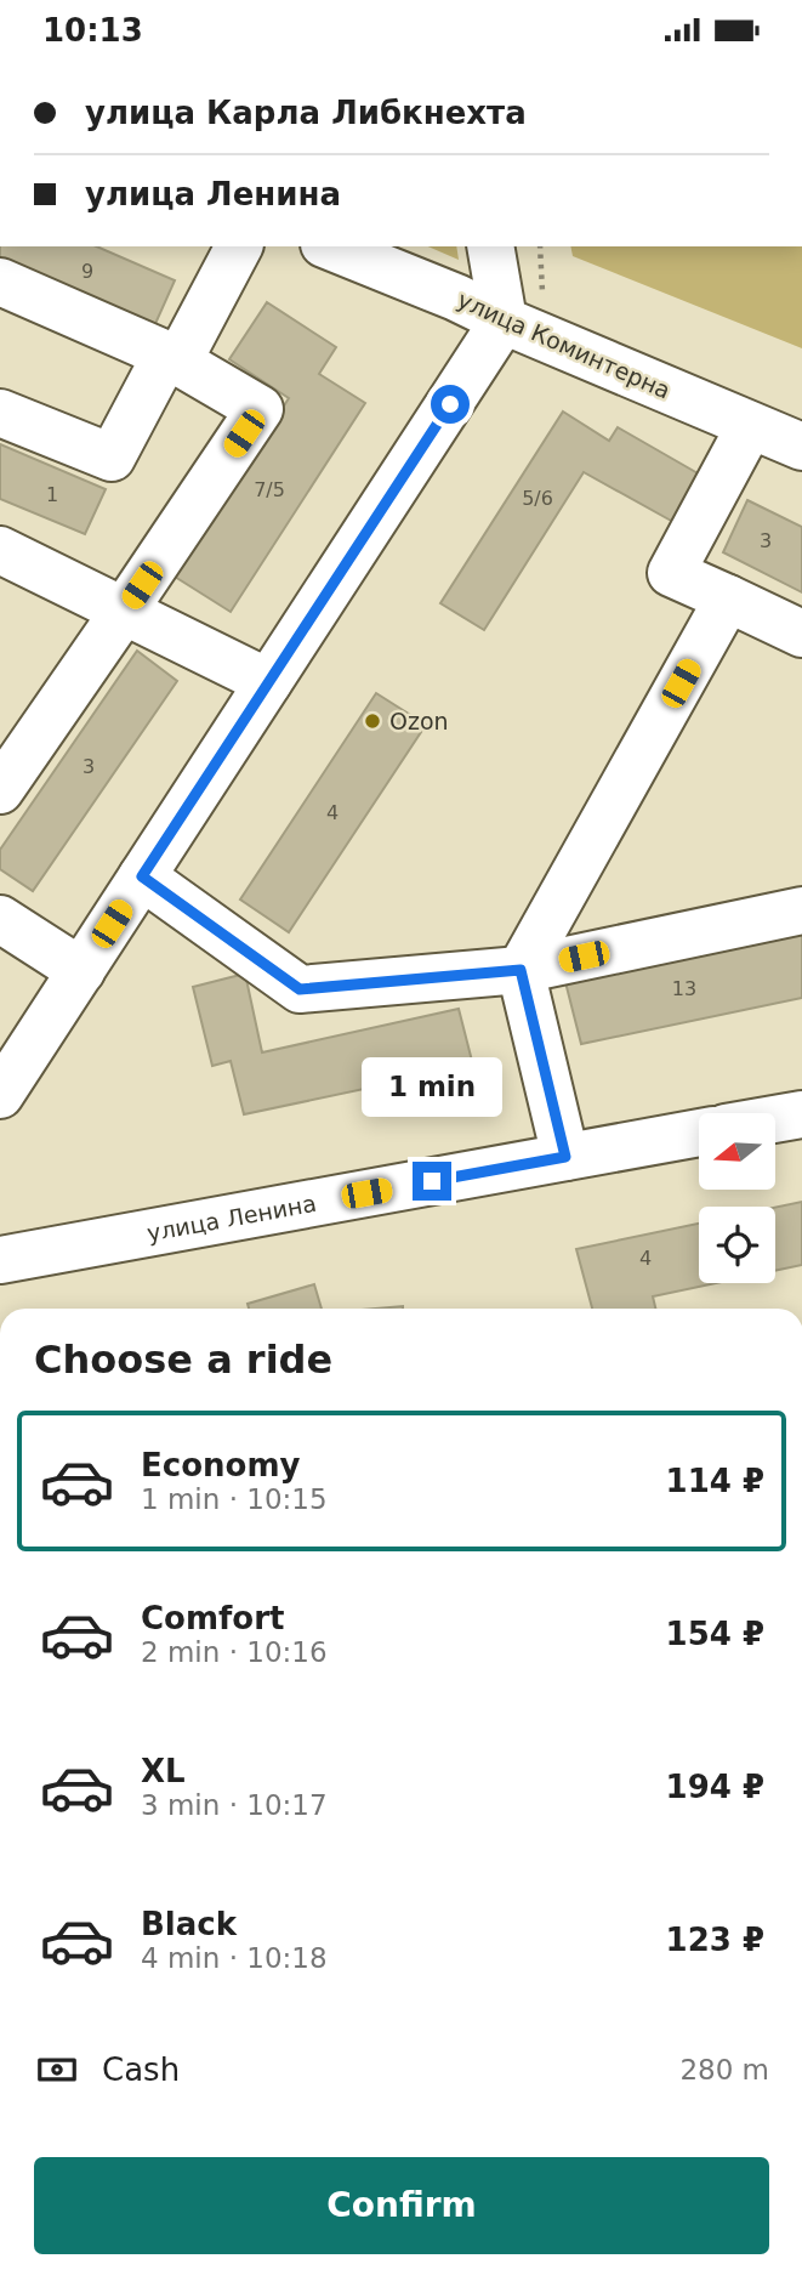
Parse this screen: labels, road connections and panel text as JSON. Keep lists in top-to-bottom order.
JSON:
{
  "streets": {
    "street": ["улица Коминтерна", "улица Ленина"]
  },
  "places": ["Ozon"],
  "house_numbers": [
    "9",
    "7/5",
    "1",
    "5/6",
    "3",
    "3",
    "4",
    "13",
    "4"
  ],
  "north": "left",
  "page": {
    "status": "10:13",
    "banner": ["улица Карла Либкнехта", "улица Ленина"],
    "bubble": "1 min",
    "heading": "Choose a ride",
    "list": [
      {
        "name": "Economy",
        "note": "1 min · 10:15",
        "value": "114 ₽"
      },
      {
        "name": "Comfort",
        "note": "2 min · 10:16",
        "value": "154 ₽"
      },
      {
        "name": "XL",
        "note": "3 min · 10:17",
        "value": "194 ₽"
      },
      {
        "name": "Black",
        "note": "4 min · 10:18",
        "value": "123 ₽"
      }
    ],
    "pay": ["Cash", "280 m"],
    "buttons": "Confirm"
  }
}
